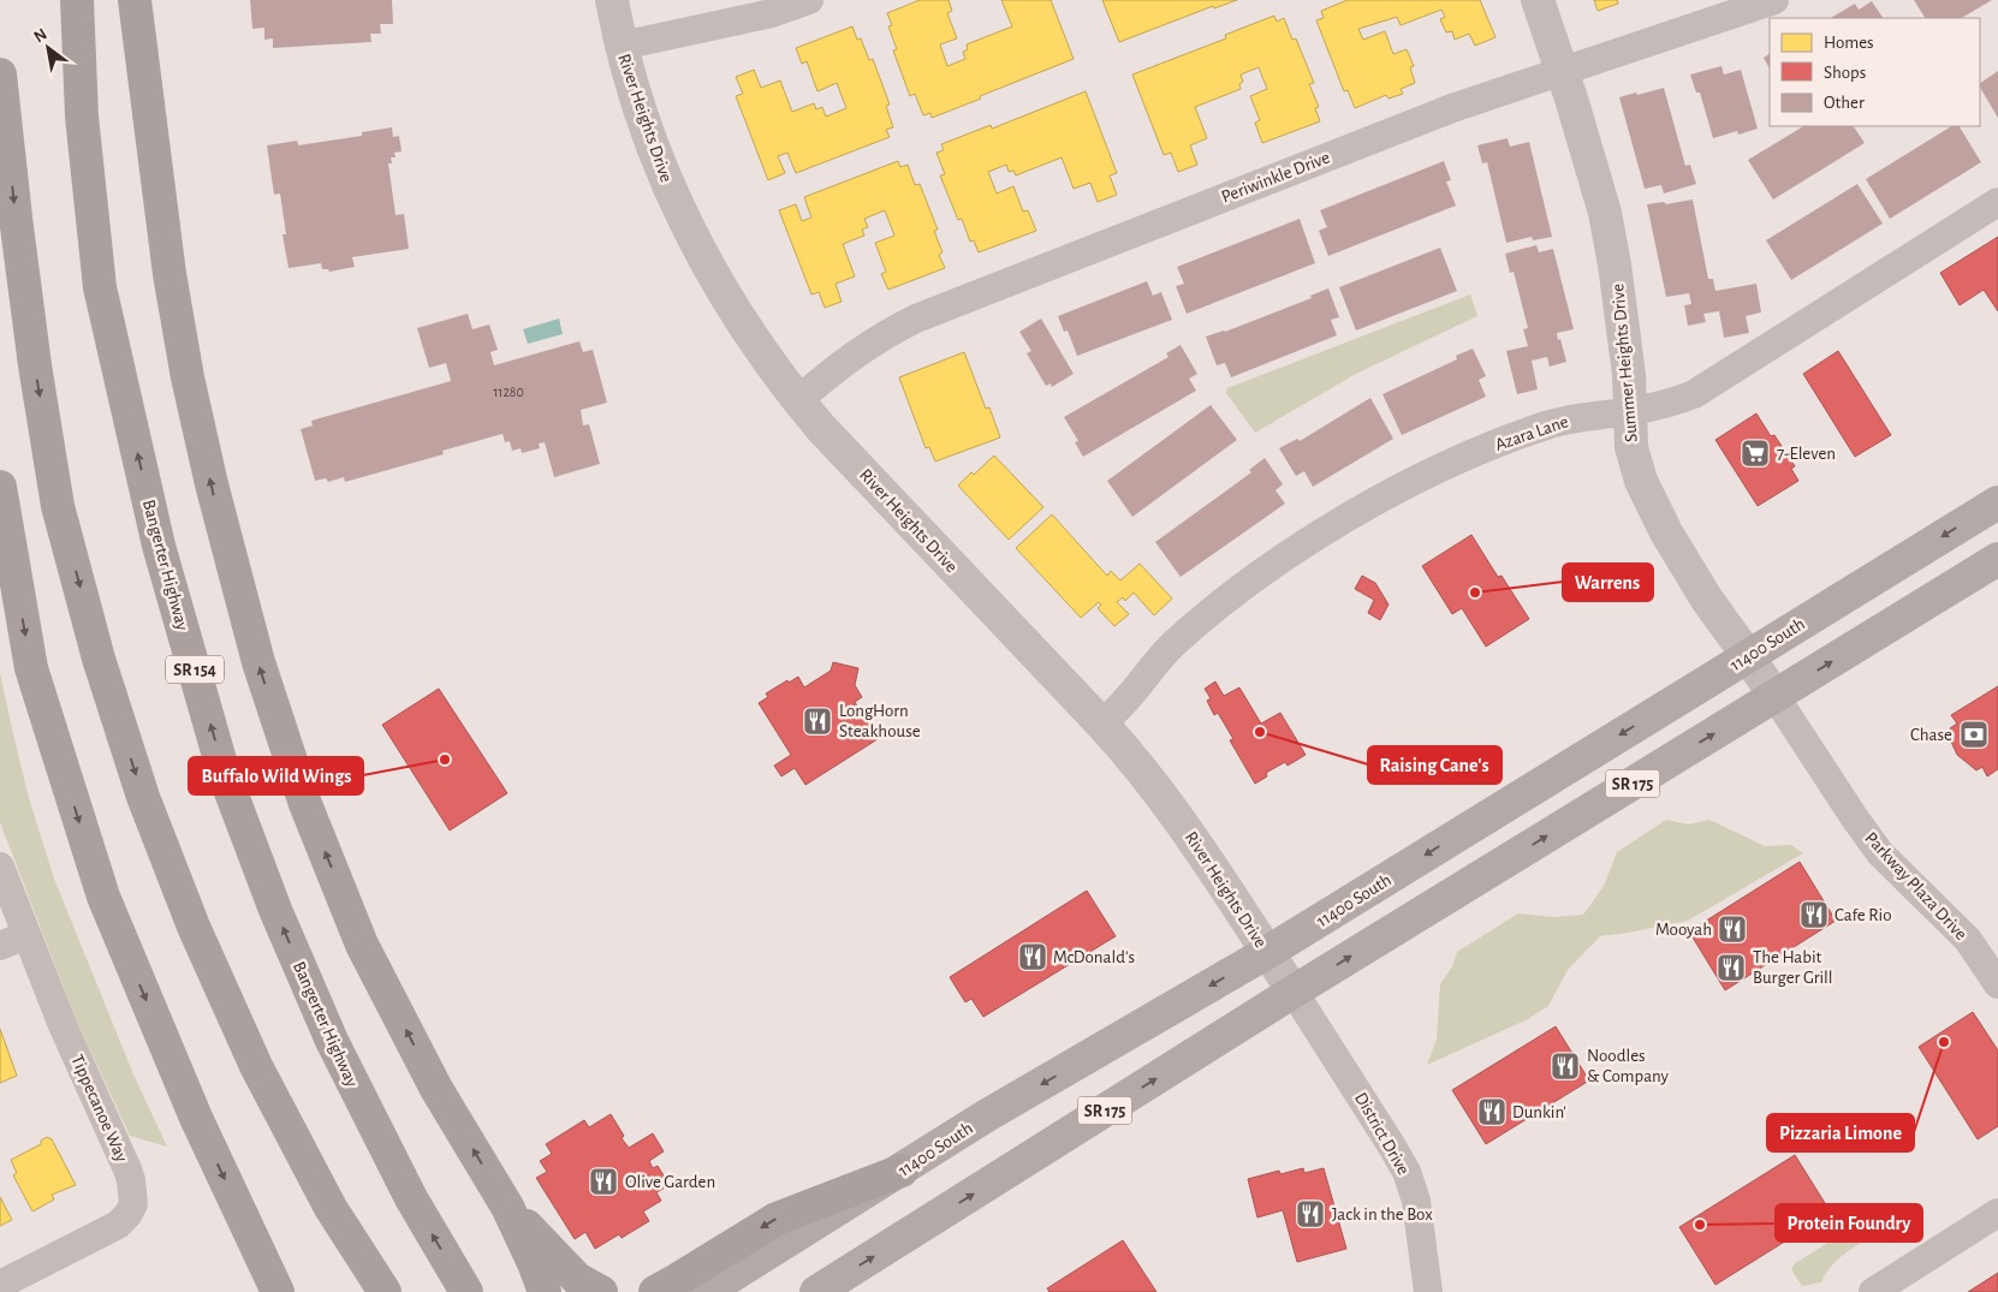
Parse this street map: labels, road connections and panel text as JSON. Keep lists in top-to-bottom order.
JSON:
{
  "streets": {
    "highway": ["Bangerter Highway", "SR 154"],
    "main road": ["11400 South", "SR 175"],
    "street": [
      "River Heights Drive",
      "Periwinkle Drive",
      "Summer Heights Drive",
      "Azara Lane",
      "Parkway Plaza Drive",
      "Tippecanoe Way",
      "District Drive"
    ]
  },
  "crossings": [
    ["River Heights Drive", "Periwinkle Drive"],
    ["River Heights Drive", "Azara Lane"],
    ["River Heights Drive", "11400 South"],
    ["River Heights Drive", "SR 175"],
    ["River Heights Drive", "District Drive"],
    ["Periwinkle Drive", "Summer Heights Drive"],
    ["Summer Heights Drive", "Azara Lane"],
    ["Summer Heights Drive", "11400 South"],
    ["Summer Heights Drive", "SR 175"],
    ["Summer Heights Drive", "Parkway Plaza Drive"],
    ["SR 175", "Parkway Plaza Drive"],
    ["SR 175", "District Drive"]
  ],
  "places": {
    "supermarket": ["7-Eleven"],
    "other": [
      "Warrens",
      "Raising Cane's",
      "Buffalo Wild Wings",
      "Pizzaria Limone",
      "Protein Foundry"
    ],
    "restaurant": [
      "LongHorn Steakhouse",
      "Cafe Rio",
      "Mooyah",
      "McDonald's",
      "The Habit Burger Grill",
      "Noodles & Company",
      "Dunkin'",
      "Olive Garden",
      "Jack in the Box"
    ],
    "bank": ["Chase"]
  },
  "house_numbers": ["11280"],
  "legend": ["Homes", "Shops", "Other"],
  "north": "top left"
}
